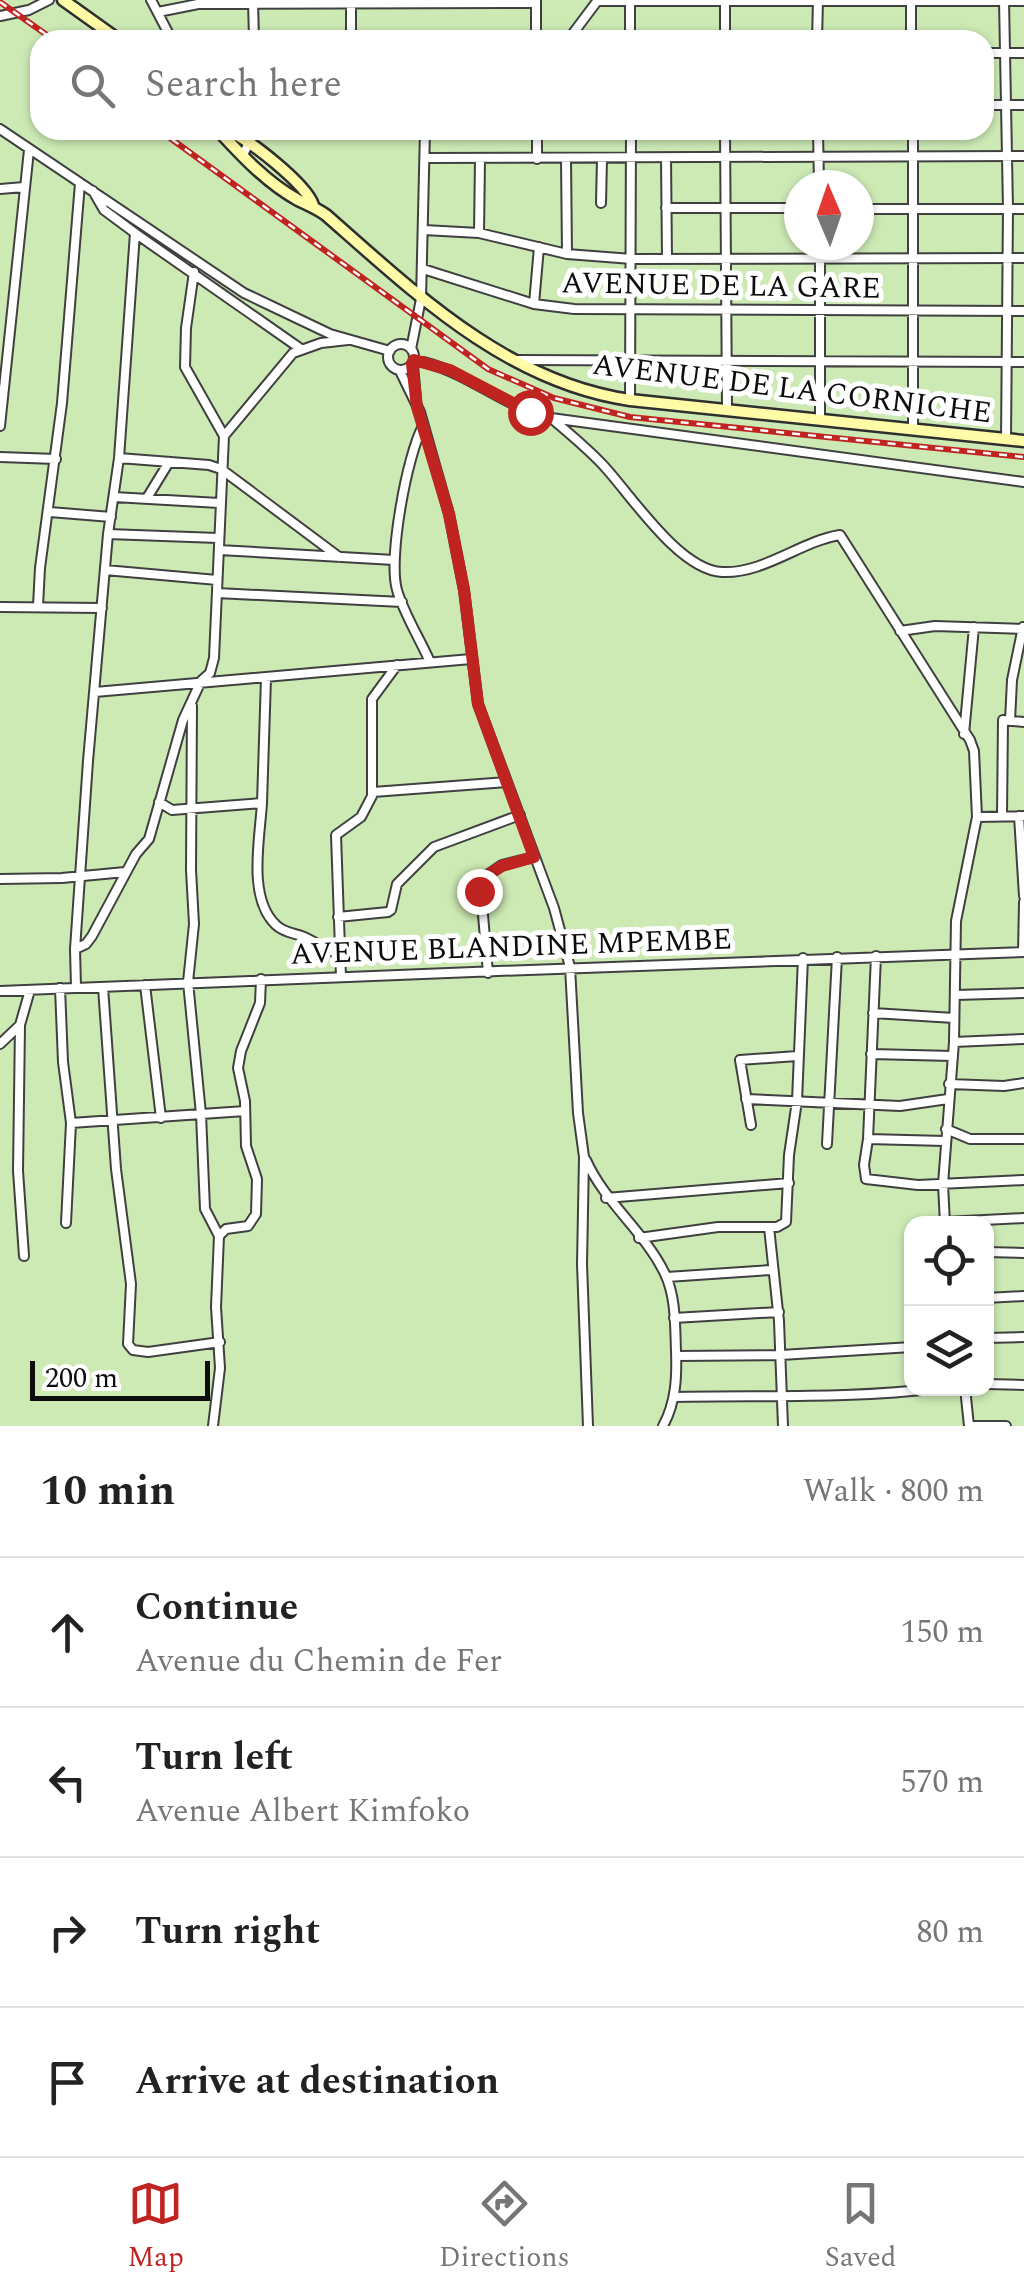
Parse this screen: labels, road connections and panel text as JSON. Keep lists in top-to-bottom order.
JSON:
{
  "streets": {
    "street": ["AVENUE DE LA GARE", "AVENUE DE LA CORNICHE", "AVENUE BLANDINE MPEMBE"]
  },
  "scale_bar": "200 m",
  "north": "top",
  "page": {
    "search": "Search here",
    "scale": "200 m",
    "heading": ["10 min", "Walk · 800 m"],
    "list": [
      ["Continue", "Avenue du Chemin de Fer", "150 m"],
      ["Turn left", "Avenue Albert Kimfoko", "570 m"],
      ["Turn right", "80 m"],
      "Arrive at destination"
    ],
    "nav": ["Map", "Directions", "Saved"]
  }
}
